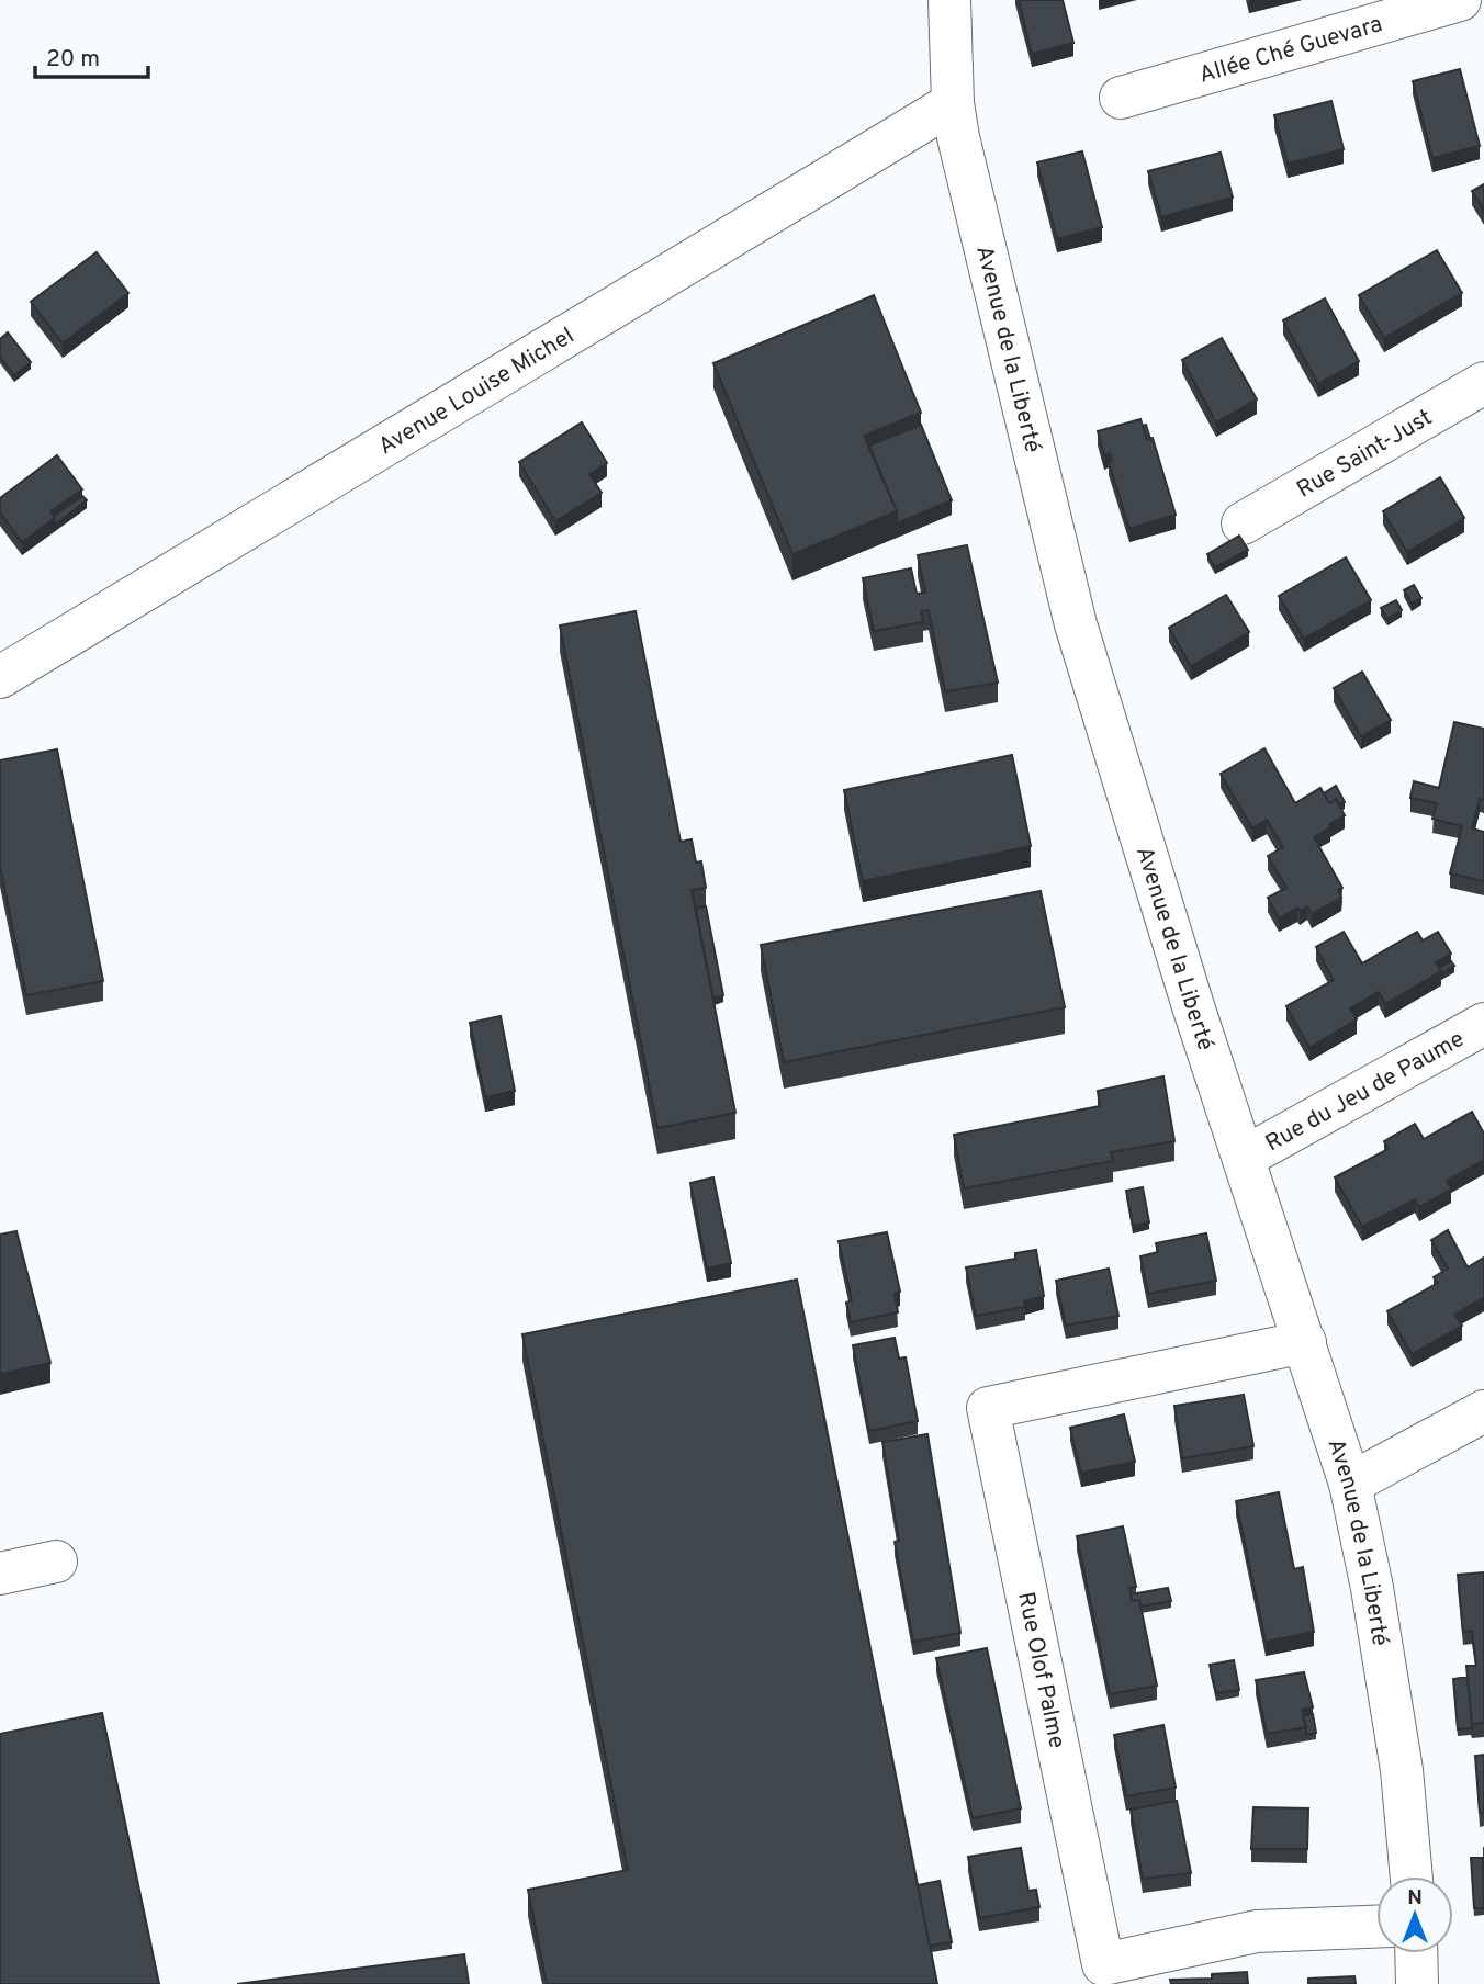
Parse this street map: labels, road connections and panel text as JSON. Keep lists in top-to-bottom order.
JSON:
{
  "streets": {
    "street": [
      "Allée Ché Guevara",
      "Avenue de la Liberté",
      "Avenue Louise Michel",
      "Rue Saint-Just",
      "Rue du Jeu de Paume",
      "Rue Olof Palme"
    ]
  },
  "crossings": [
    ["Avenue de la Liberté", "Avenue Louise Michel"],
    ["Avenue de la Liberté", "Rue du Jeu de Paume"],
    ["Avenue de la Liberté", "Rue Olof Palme"]
  ],
  "scale_bar": "20 m",
  "north": "top"
}
